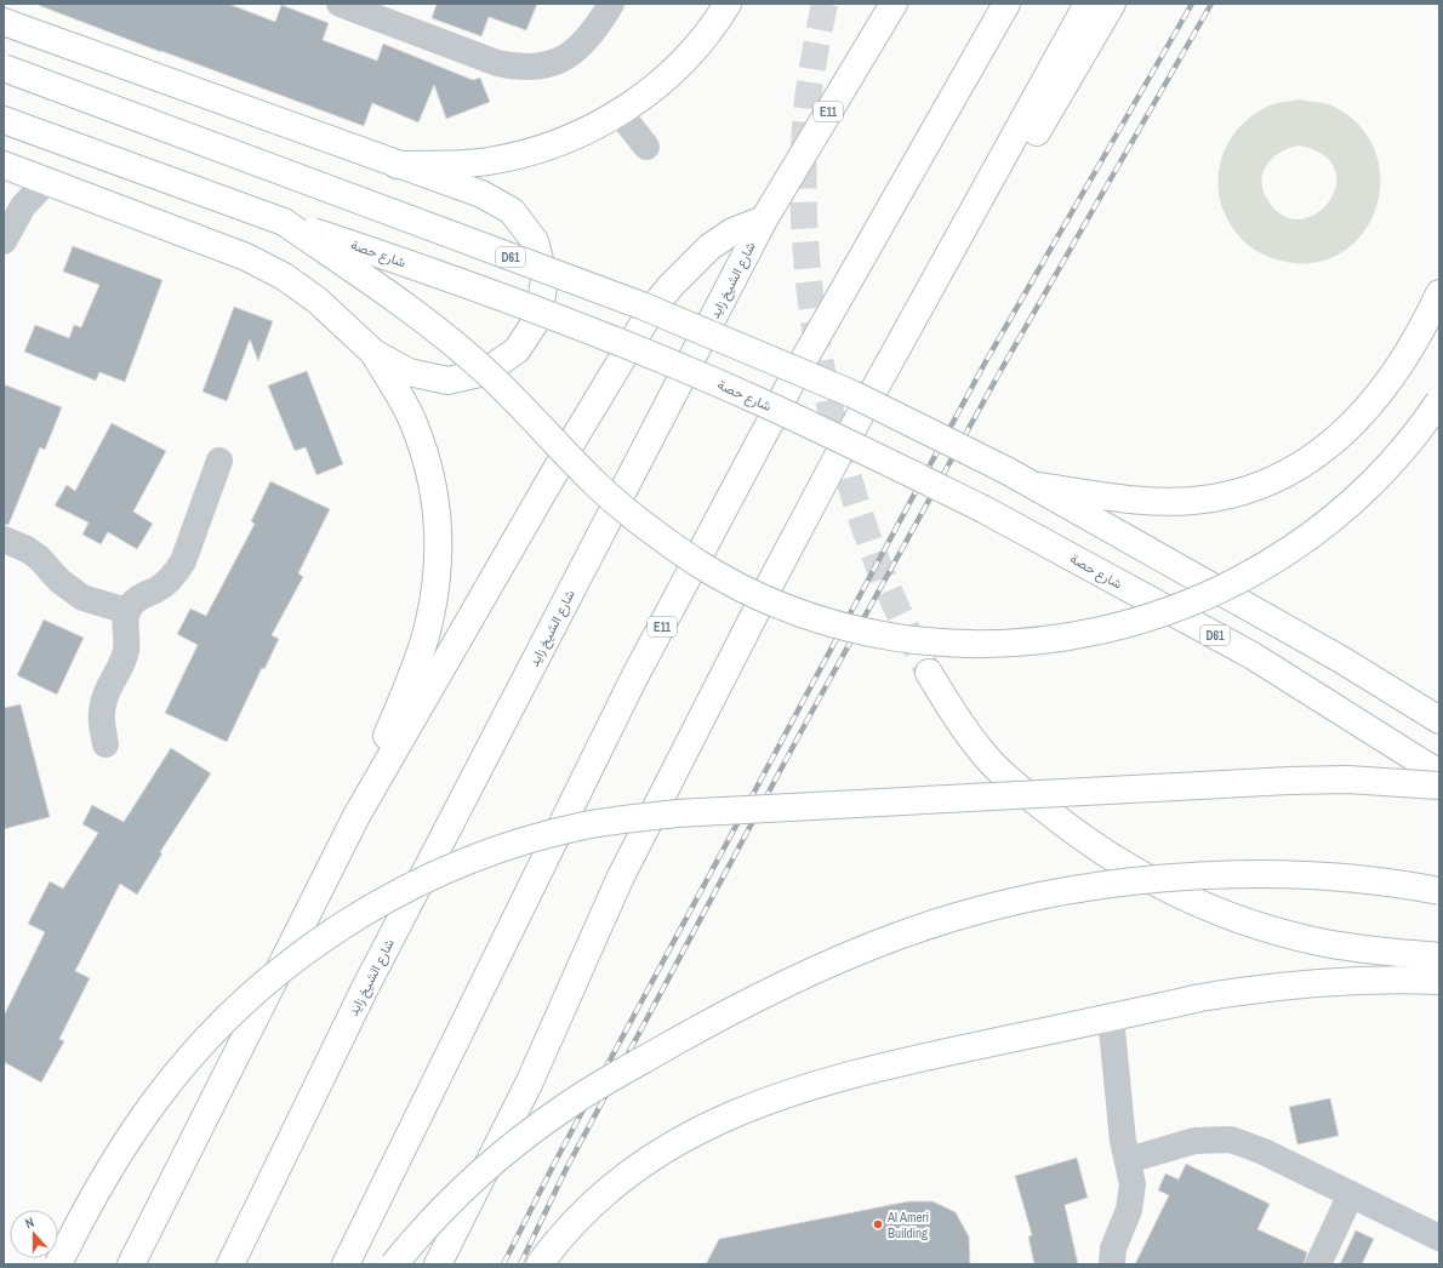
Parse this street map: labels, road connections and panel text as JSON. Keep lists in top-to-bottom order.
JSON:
{
  "streets": {
    "main road": [
      "E11",
      "شارع حصة",
      "D61",
      "شارع الشيخ زايد"
    ]
  },
  "places": ["Al Ameri Building"],
  "north": "top"
}
